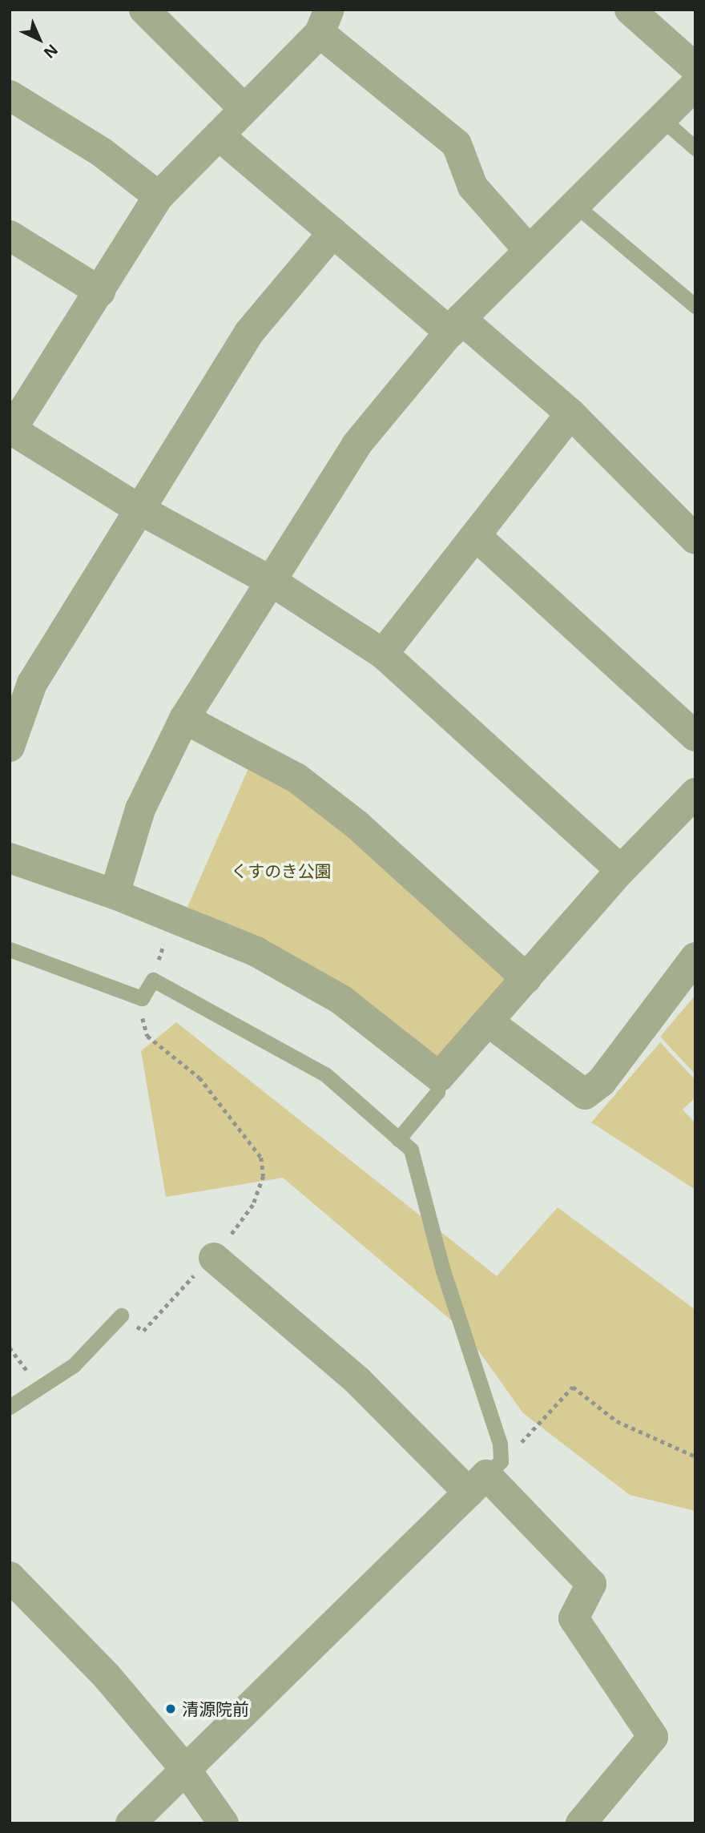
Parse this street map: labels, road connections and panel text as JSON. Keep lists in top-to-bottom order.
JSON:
{
  "parks": ["くすのき公園"],
  "places": ["清源院前"],
  "north": "bottom right"
}
